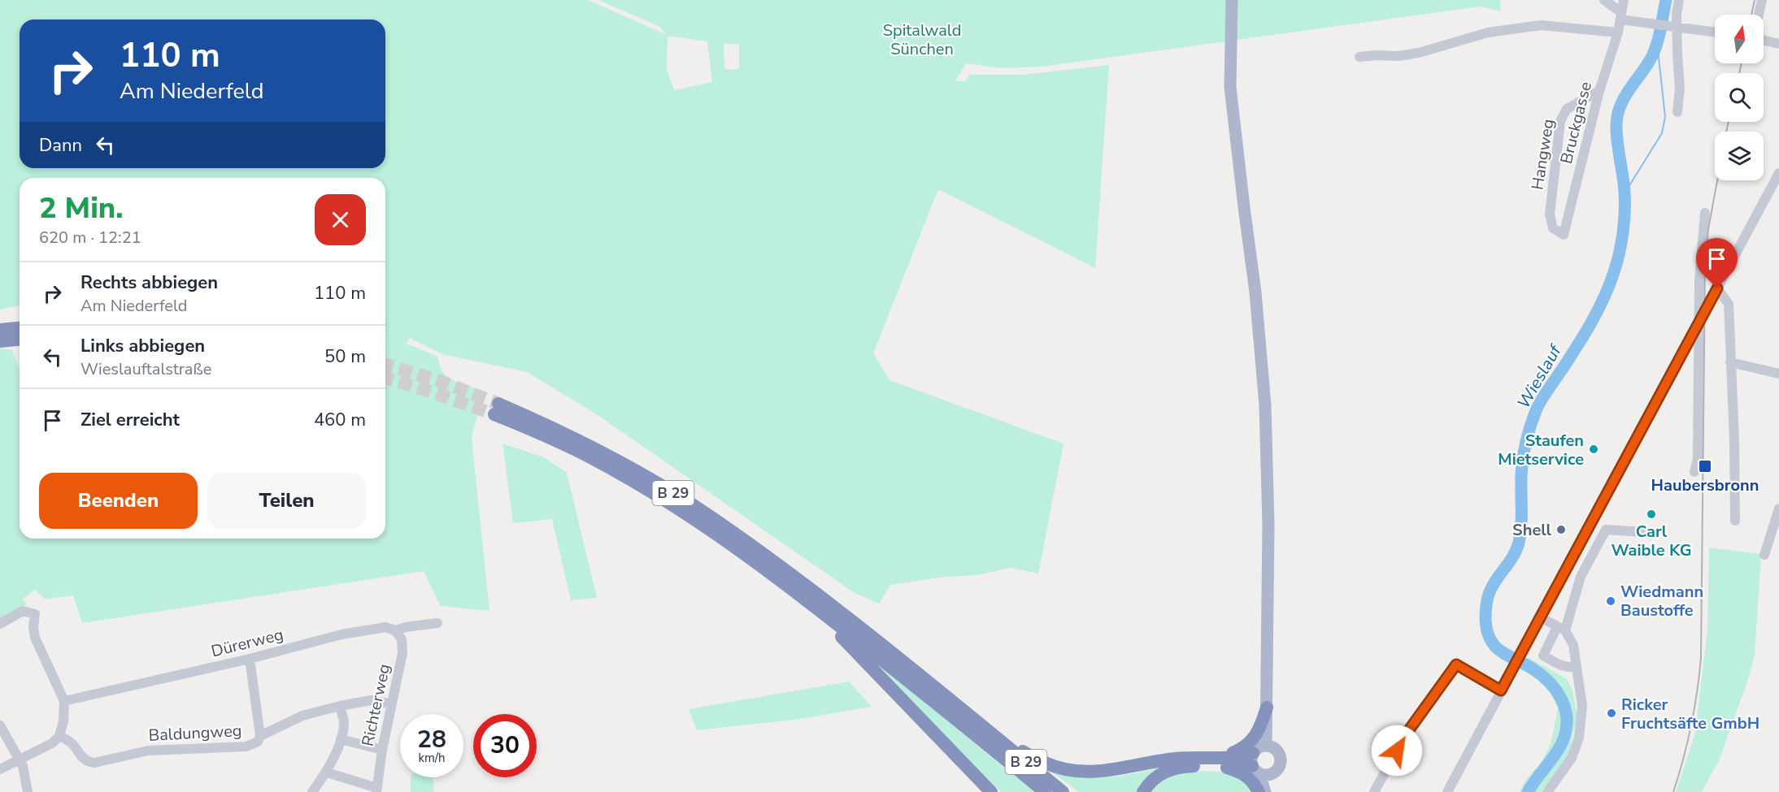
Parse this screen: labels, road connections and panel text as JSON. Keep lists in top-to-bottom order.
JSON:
{
  "streets": {
    "highway": ["B 29"],
    "street": [
      "Bruckgasse",
      "Hangweg",
      "Dürerweg",
      "Richterweg",
      "Baldungweg"
    ]
  },
  "crossings": [
    ["Bruckgasse", "Hangweg"],
    ["Dürerweg", "Richterweg"],
    ["Richterweg", "Baldungweg"]
  ],
  "water": ["Wieslauf"],
  "parks": ["Spitalwald Sünchen"],
  "places": {
    "other": [
      "Staufen Mietservice",
      "Carl Waible KG",
      "Shell",
      "Wiedmann Baustoffe",
      "Ricker Fruchtsäfte GmbH"
    ],
    "transit": ["Haubersbronn"]
  },
  "north": "top",
  "page": {
    "turn": ["110 m", "Am Niederfeld"],
    "then": "Dann",
    "heading": ["2 Min.", "620 m · 12:21"],
    "list": [
      {
        "name": "Rechts abbiegen",
        "note": "Am Niederfeld",
        "value": "110 m"
      },
      {
        "name": "Links abbiegen",
        "note": "Wieslauftalstraße",
        "value": "50 m"
      },
      {
        "name": "Ziel erreicht",
        "value": "460 m"
      }
    ],
    "buttons": ["Beenden", "Teilen"],
    "speed": "28 km/h",
    "limit": "30"
  }
}
